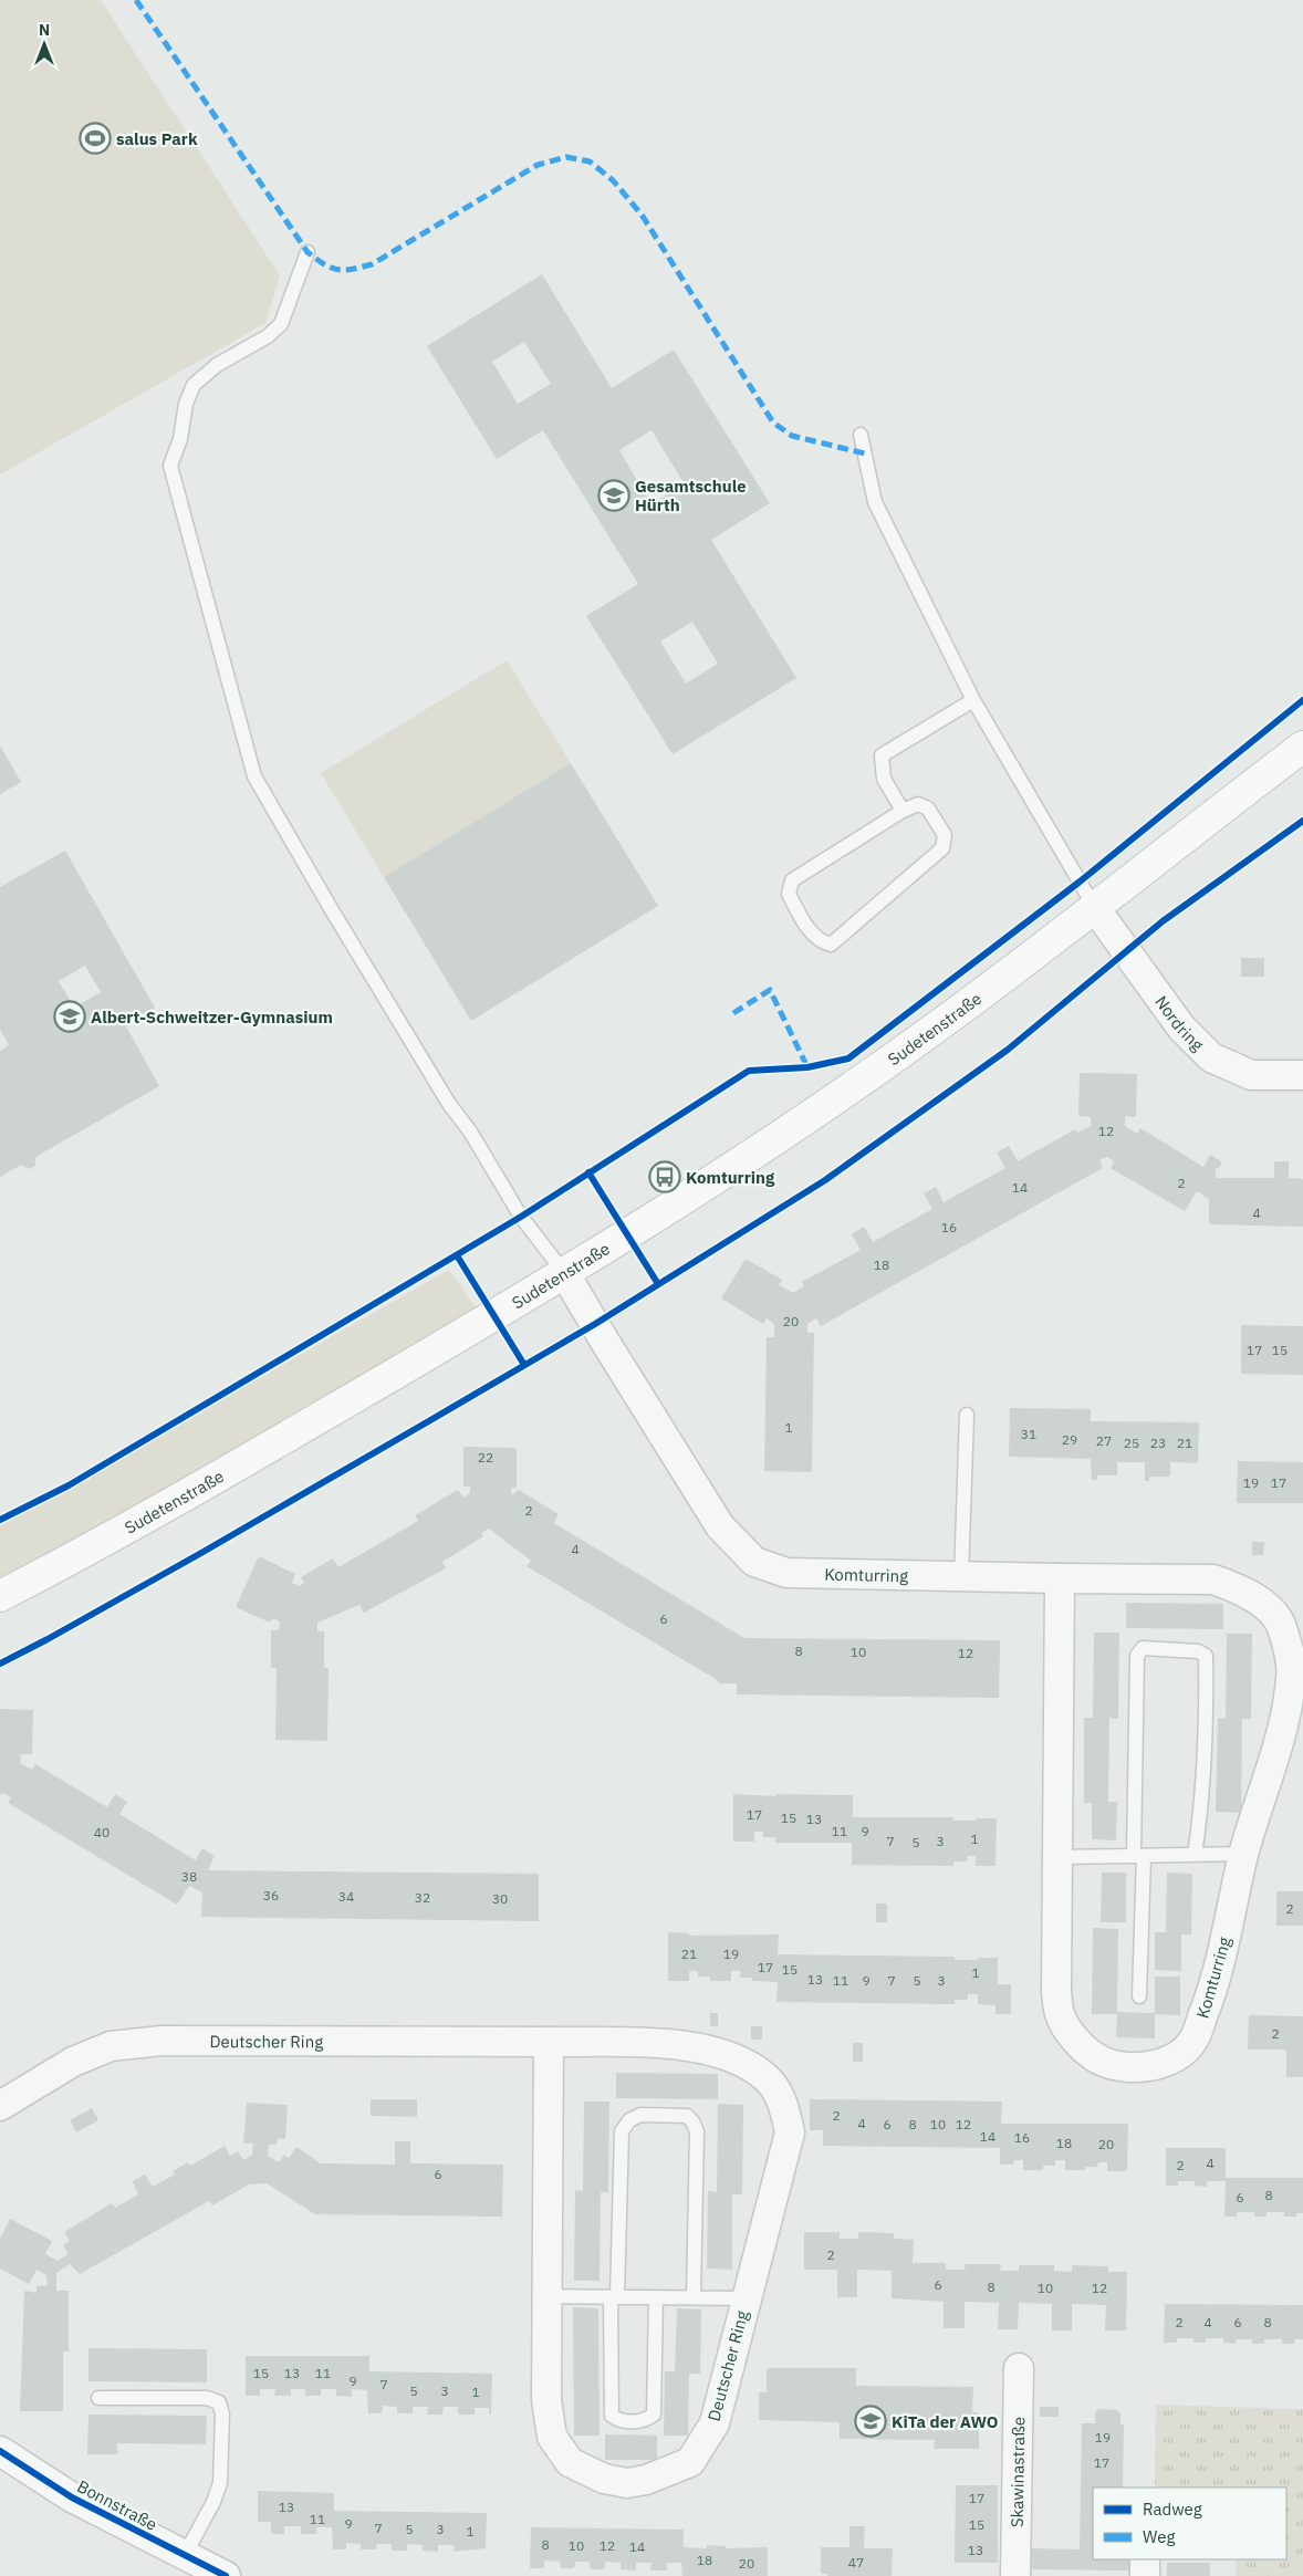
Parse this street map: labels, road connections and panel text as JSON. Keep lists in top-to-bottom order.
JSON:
{
  "streets": {
    "street": [
      "Nordring",
      "Sudetenstraße",
      "Komturring",
      "Deutscher Ring",
      "Skawinastraße",
      "Bonnstraße"
    ]
  },
  "crossings": [
    ["Nordring", "Sudetenstraße"],
    ["Sudetenstraße", "Komturring"]
  ],
  "places": {
    "sports": ["salus Park"],
    "school or university": ["Gesamtschule Hürth", "Albert-Schweitzer-Gymnasium", "KiTa der AWO"],
    "bus stop": ["Komturring"]
  },
  "house_numbers": [
    "12",
    "2",
    "14",
    "4",
    "16",
    "18",
    "20",
    "17",
    "15",
    "1",
    "31",
    "29",
    "27",
    "25",
    "23",
    "21",
    "22",
    "19",
    "17",
    "2",
    "4",
    "6",
    "8",
    "10",
    "12",
    "17",
    "15",
    "13",
    "11",
    "9",
    "40",
    "1",
    "7",
    "3",
    "5",
    "38",
    "36",
    "34",
    "32",
    "30",
    "2",
    "21",
    "19",
    "17",
    "15",
    "1",
    "13",
    "11",
    "9",
    "7",
    "5",
    "3",
    "2",
    "2",
    "4",
    "6",
    "8",
    "10",
    "12",
    "14",
    "16",
    "18",
    "20",
    "4",
    "2",
    "6",
    "8",
    "6",
    "2",
    "6",
    "8",
    "10",
    "12",
    "2",
    "4",
    "6",
    "8",
    "15",
    "13",
    "11",
    "9",
    "7",
    "5",
    "3",
    "1",
    "19",
    "17",
    "17",
    "13",
    "11",
    "9",
    "15",
    "7",
    "5",
    "3",
    "1",
    "8",
    "10",
    "12",
    "14",
    "13",
    "18",
    "47",
    "20"
  ],
  "legend": ["Radweg", "Weg"],
  "north": "top"
}
